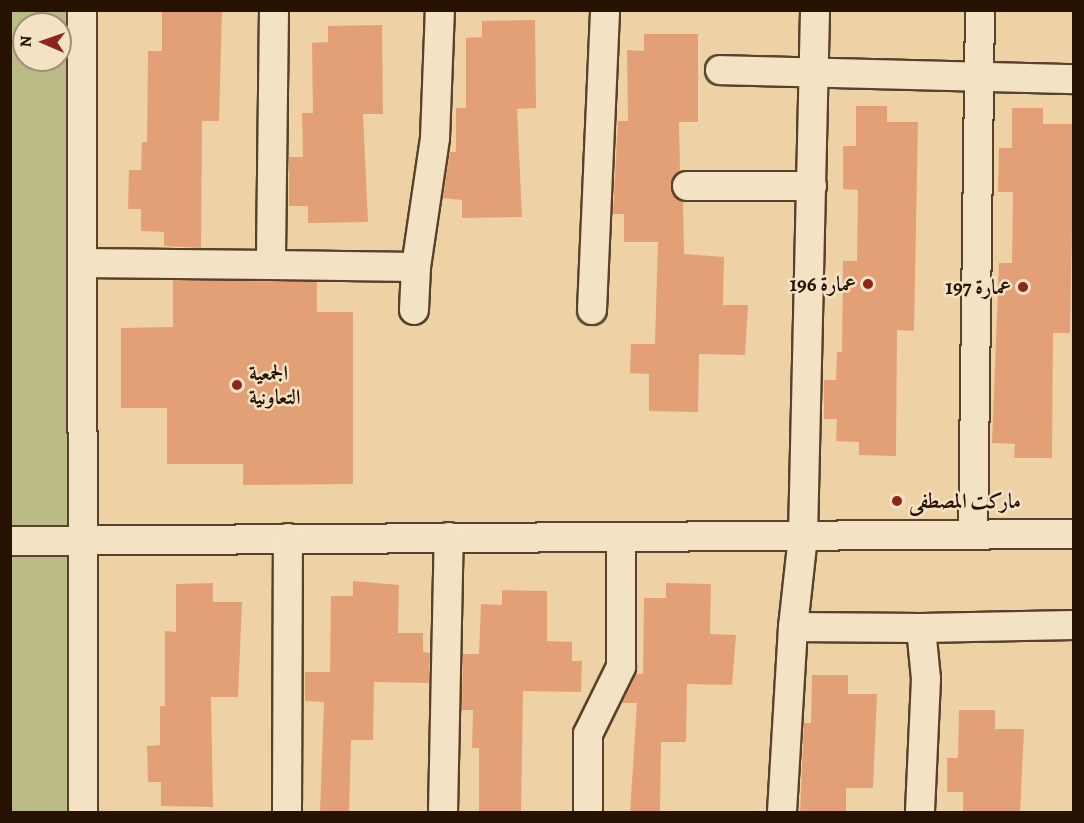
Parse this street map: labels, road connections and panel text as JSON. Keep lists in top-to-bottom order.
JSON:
{
  "places": [
    "عمارة 196",
    "عمارة 197",
    "الجمعية التعاونية",
    "ماركت المصطفى"
  ],
  "north": "left"
}
